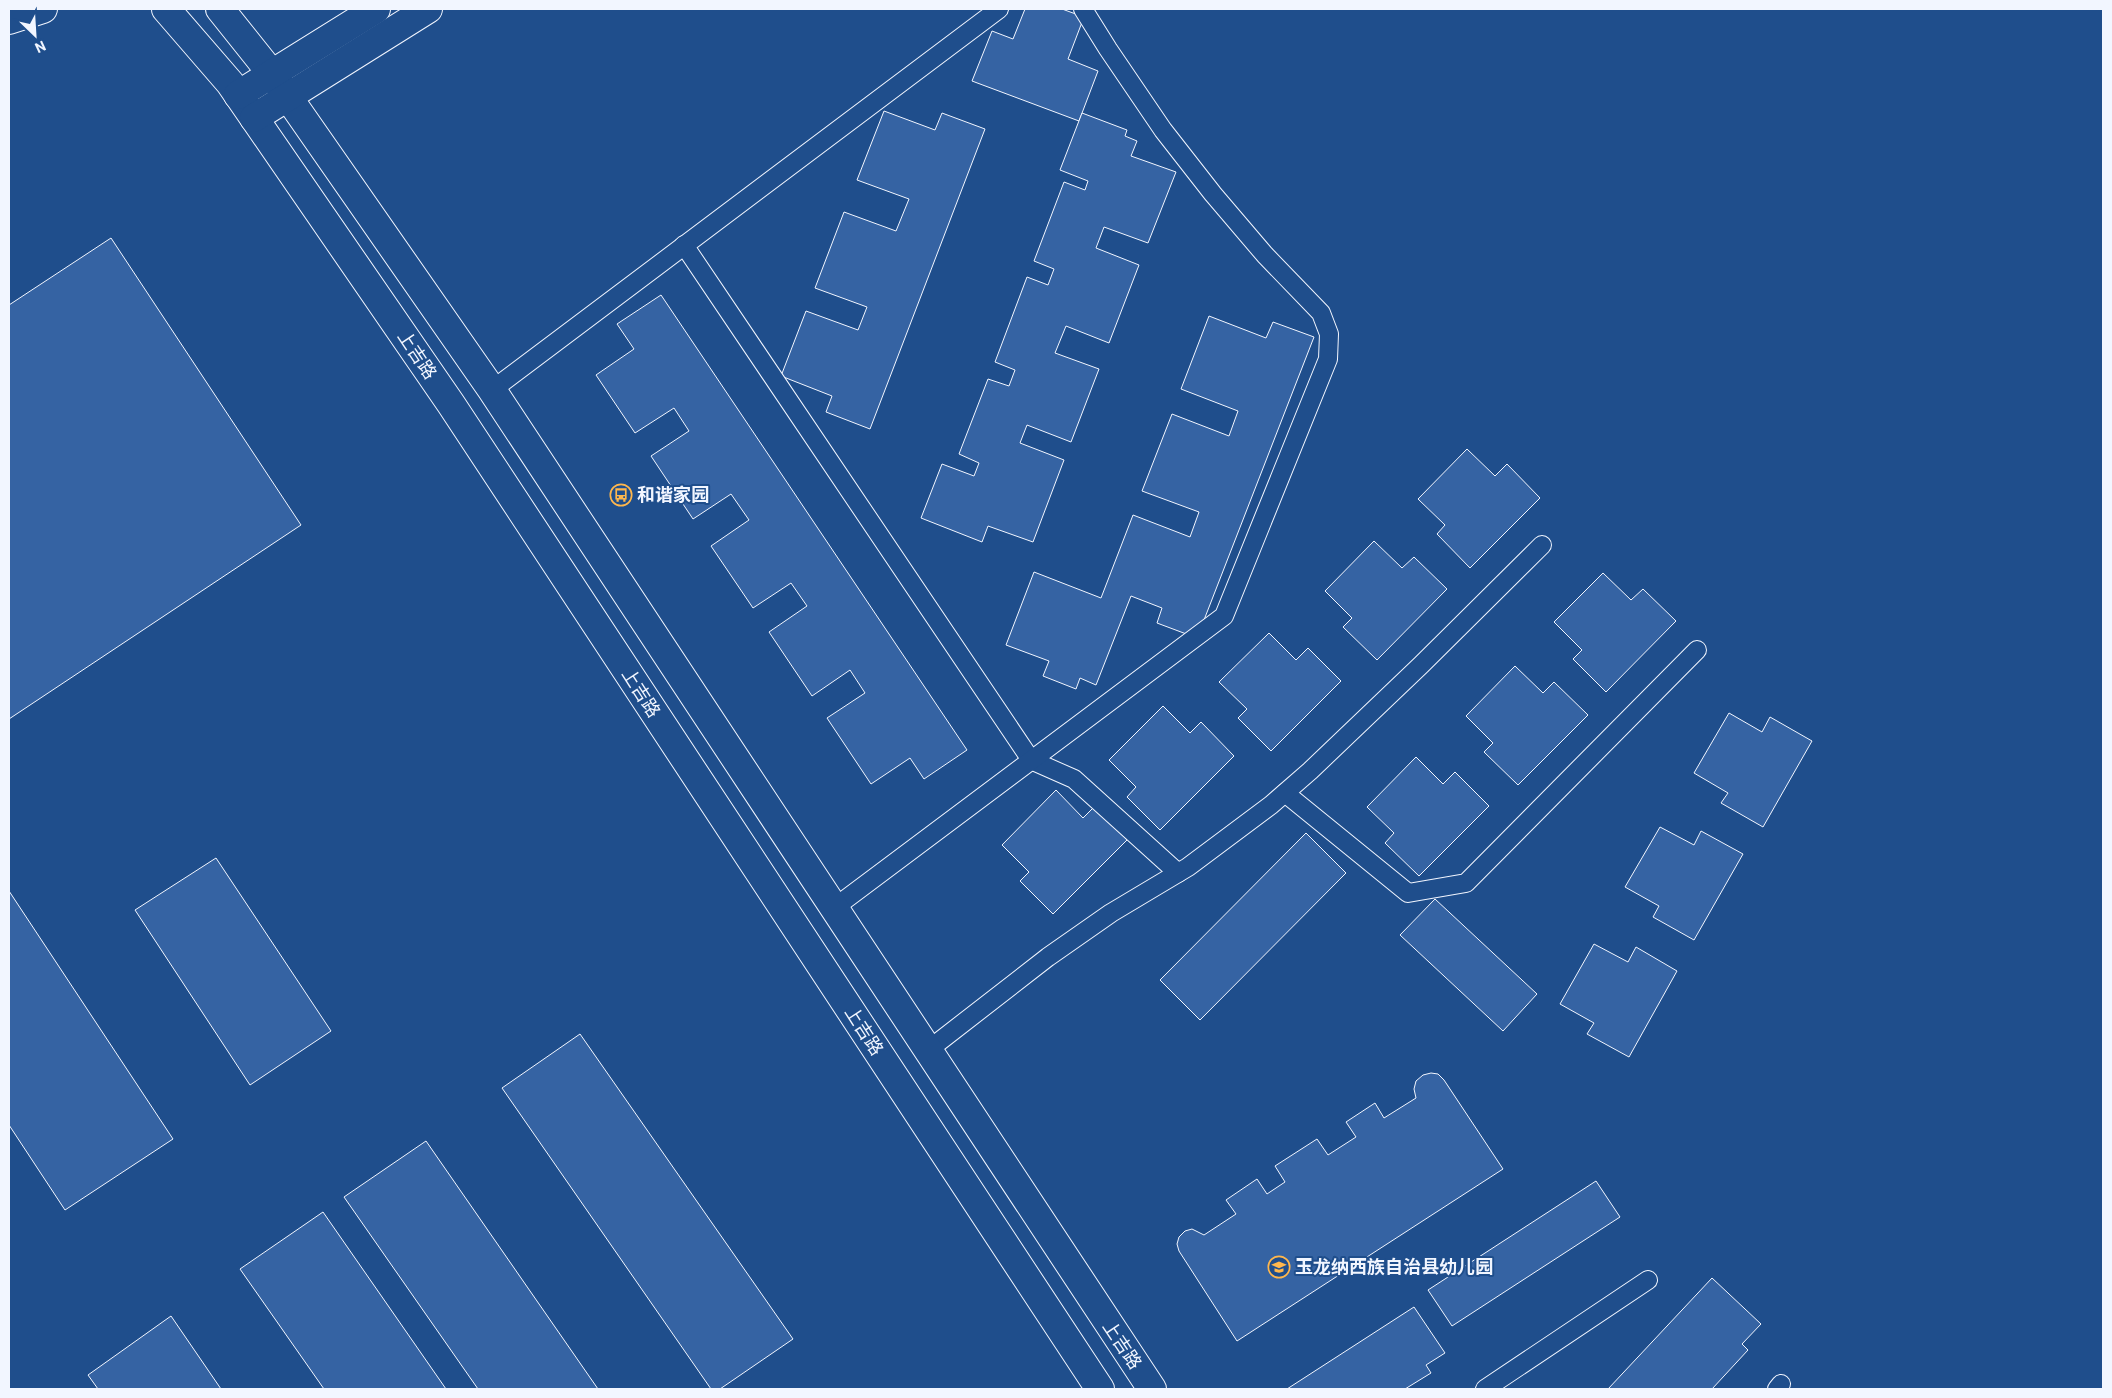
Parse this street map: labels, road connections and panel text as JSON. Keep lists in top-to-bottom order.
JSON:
{
  "streets": {
    "main road": ["上吉路"]
  },
  "places": {
    "bus stop": ["和谐家园"],
    "school or university": ["玉龙纳西族自治县幼儿园"]
  },
  "north": "bottom right"
}
